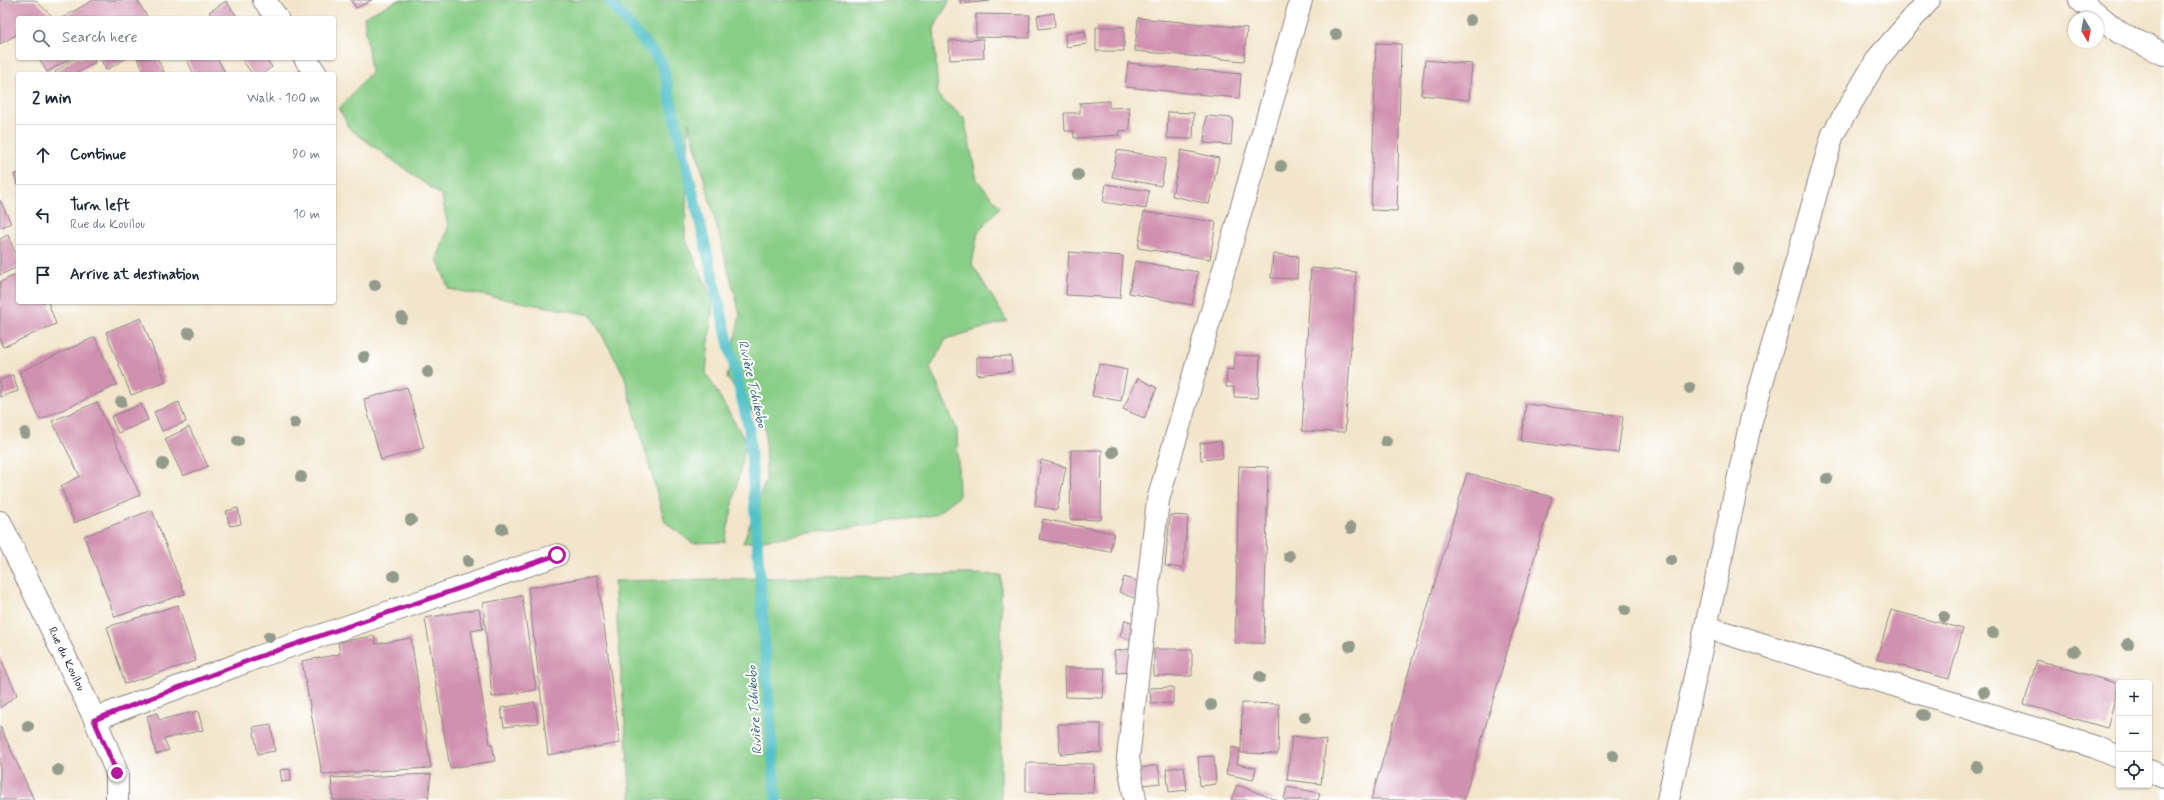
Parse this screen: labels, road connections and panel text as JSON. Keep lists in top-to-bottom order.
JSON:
{
  "streets": {
    "street": ["Rue du Kouilou"]
  },
  "water": ["Rivière Tchikobo"],
  "north": "bottom",
  "page": {
    "search": "Search here",
    "heading": ["2 min", "Walk · 100 m"],
    "list": [
      ["Continue", "90 m"],
      ["Turn left", "Rue du Kouilou", "10 m"],
      "Arrive at destination"
    ],
    "map_buttons": ["+", "−"]
  }
}
